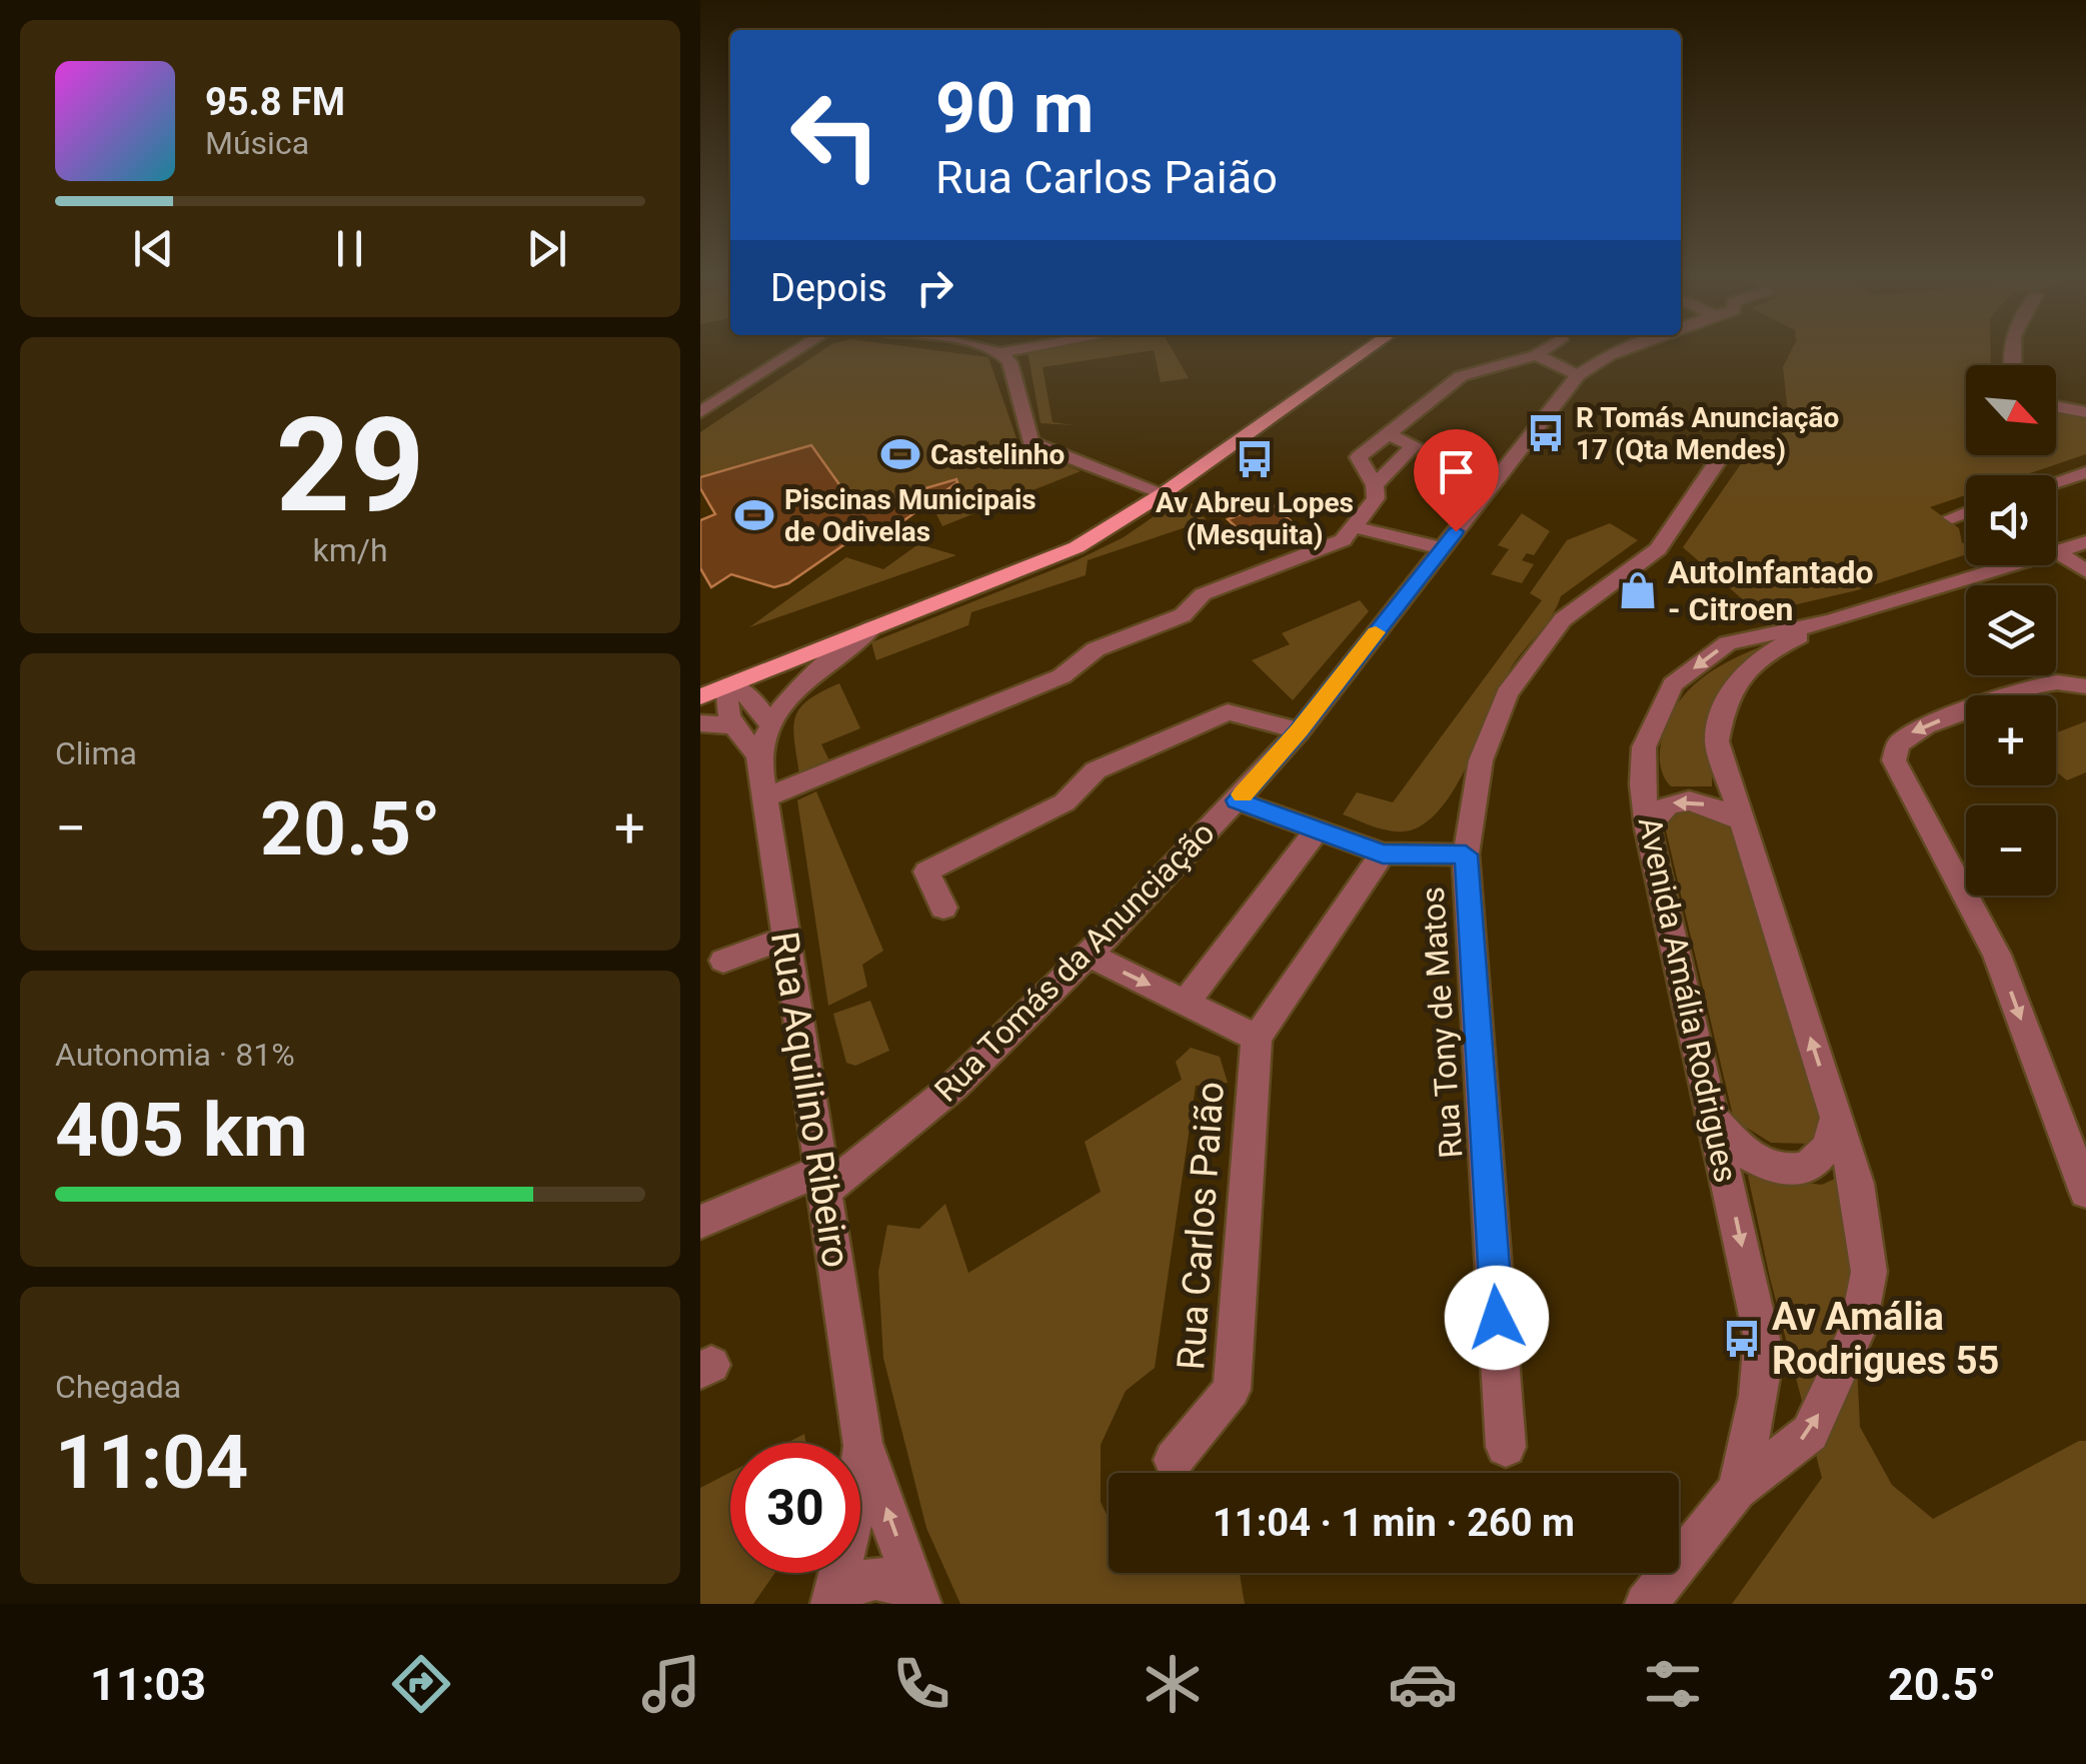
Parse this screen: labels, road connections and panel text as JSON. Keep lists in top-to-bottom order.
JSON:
{
  "streets": {
    "street": [
      "Rua Tomás da Anunciação",
      "Avenida Amália Rodrigues",
      "Rua Tony de Matos",
      "Rua Aquilino Ribeiro",
      "Rua Carlos Paião"
    ]
  },
  "crossings": [
    ["Rua Tomás da Anunciação", "Rua Aquilino Ribeiro"]
  ],
  "places": {
    "bus stop": ["R Tomás Anunciação 17 (Qta Mendes)", "Av Abreu Lopes (Mesquita)", "Av Amália Rodrigues 55"],
    "sports": ["Castelinho", "Piscinas Municipais de Odivelas"],
    "shop": ["AutoInfantado - Citroen"]
  },
  "north": "bottom right",
  "page": {
    "turn": ["90 m", "Rua Carlos Paião"],
    "song": ["95.8 FM", "Música"],
    "then": "Depois",
    "tile": [
      ["29", "km/h"],
      "Clima",
      ["Autonomia · 81%", "405 km"],
      ["Chegada", "11:04"]
    ],
    "map_buttons": ["+", "−"],
    "heat": ["−", "20.5°", "+"],
    "limit": "30",
    "trip": "11:04 · 1 min · 260 m",
    "tabs": ["11:03", "20.5°"]
  }
}
